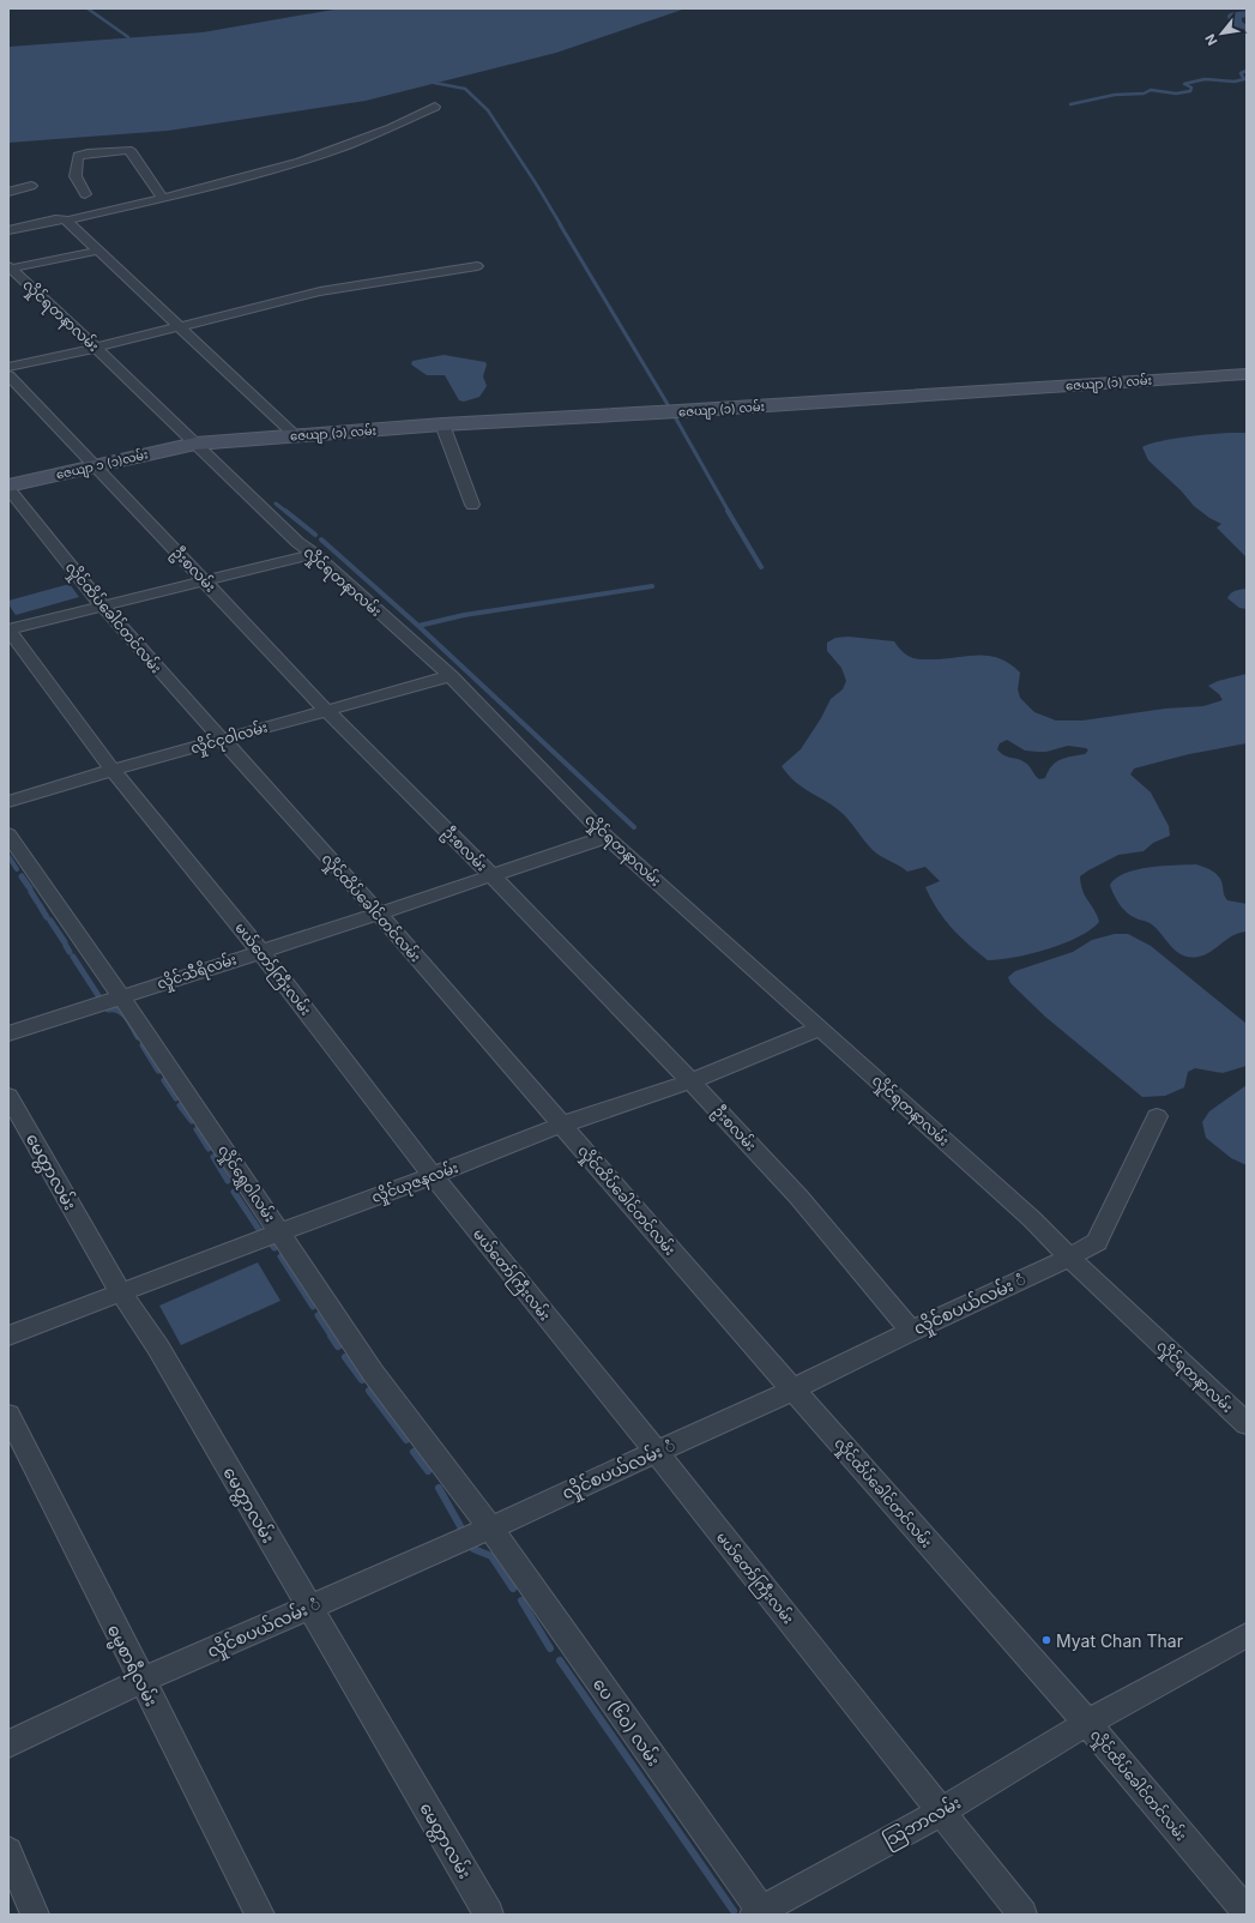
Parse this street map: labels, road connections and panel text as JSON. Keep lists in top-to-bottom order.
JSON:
{
  "streets": {
    "street": [
      "လှိုင်ရတနာလမ်း",
      "ဇေယျာ (၁) လမ်း",
      "ဇေယျာ ၁ (၁)လမ်း",
      "ဦးစလမ်း",
      "လှိုင်ထိပ်ခေါင်တင်လမ်း",
      "လှိုင်ငုဝါလမ်း",
      "မယ်တော်ကြီးလမ်း",
      "လှိုင်သီရိလမ်း",
      "မေတ္တာလမ်း",
      "လှိုင်ယုဇနလမ်း",
      "လှိုင်ရွှေဝါလမ်း",
      "လှိုင်စပယ်လမ်း ံ",
      "ဓမ္မစာရီလမ်း",
      "ပေ (၆၀) လမ်း",
      "သြဘာလမ်း"
    ]
  },
  "crossings": [
    ["လှိုင်ရတနာလမ်း", "ဇေယျာ (၁) လမ်း"],
    ["လှိုင်ရတနာလမ်း", "ဇေယျာ ၁ (၁)လမ်း"],
    ["လှိုင်ရတနာလမ်း", "လှိုင်ငုဝါလမ်း"],
    ["လှိုင်ရတနာလမ်း", "လှိုင်သီရိလမ်း"],
    ["လှိုင်ရတနာလမ်း", "လှိုင်ယုဇနလမ်း"],
    ["လှိုင်ရတနာလမ်း", "လှိုင်စပယ်လမ်း ံ"],
    ["ဇေယျာ (၁) လမ်း", "ဇေယျာ ၁ (၁)လမ်း"],
    ["ဇေယျာ ၁ (၁)လမ်း", "ဦးစလမ်း"],
    ["ဇေယျာ ၁ (၁)လမ်း", "လှိုင်ထိပ်ခေါင်တင်လမ်း"],
    ["ဦးစလမ်း", "လှိုင်ငုဝါလမ်း"],
    ["ဦးစလမ်း", "လှိုင်သီရိလမ်း"],
    ["ဦးစလမ်း", "လှိုင်ယုဇနလမ်း"],
    ["ဦးစလမ်း", "လှိုင်စပယ်လမ်း ံ"],
    ["လှိုင်ထိပ်ခေါင်တင်လမ်း", "လှိုင်ငုဝါလမ်း"],
    ["လှိုင်ထိပ်ခေါင်တင်လမ်း", "လှိုင်သီရိလမ်း"],
    ["လှိုင်ထိပ်ခေါင်တင်လမ်း", "လှိုင်ယုဇနလမ်း"],
    ["လှိုင်ထိပ်ခေါင်တင်လမ်း", "လှိုင်စပယ်လမ်း ံ"],
    ["လှိုင်ထိပ်ခေါင်တင်လမ်း", "သြဘာလမ်း"],
    ["လှိုင်ငုဝါလမ်း", "မယ်တော်ကြီးလမ်း"],
    ["မယ်တော်ကြီးလမ်း", "လှိုင်သီရိလမ်း"],
    ["မယ်တော်ကြီးလမ်း", "လှိုင်ယုဇနလမ်း"],
    ["မယ်တော်ကြီးလမ်း", "လှိုင်စပယ်လမ်း ံ"],
    ["မယ်တော်ကြီးလမ်း", "သြဘာလမ်း"],
    ["လှိုင်သီရိလမ်း", "လှိုင်ရွှေဝါလမ်း"],
    ["မေတ္တာလမ်း", "လှိုင်ယုဇနလမ်း"],
    ["မေတ္တာလမ်း", "လှိုင်စပယ်လမ်း ံ"],
    ["လှိုင်ယုဇနလမ်း", "လှိုင်ရွှေဝါလမ်း"],
    ["လှိုင်ရွှေဝါလမ်း", "လှိုင်စပယ်လမ်း ံ"],
    ["လှိုင်ရွှေဝါလမ်း", "ပေ (၆၀) လမ်း"],
    ["လှိုင်စပယ်လမ်း ံ", "ဓမ္မစာရီလမ်း"],
    ["လှိုင်စပယ်လမ်း ံ", "ပေ (၆၀) လမ်း"],
    ["ပေ (၆၀) လမ်း", "သြဘာလမ်း"]
  ],
  "places": ["Myat Chan Thar"],
  "north": "bottom left"
}
